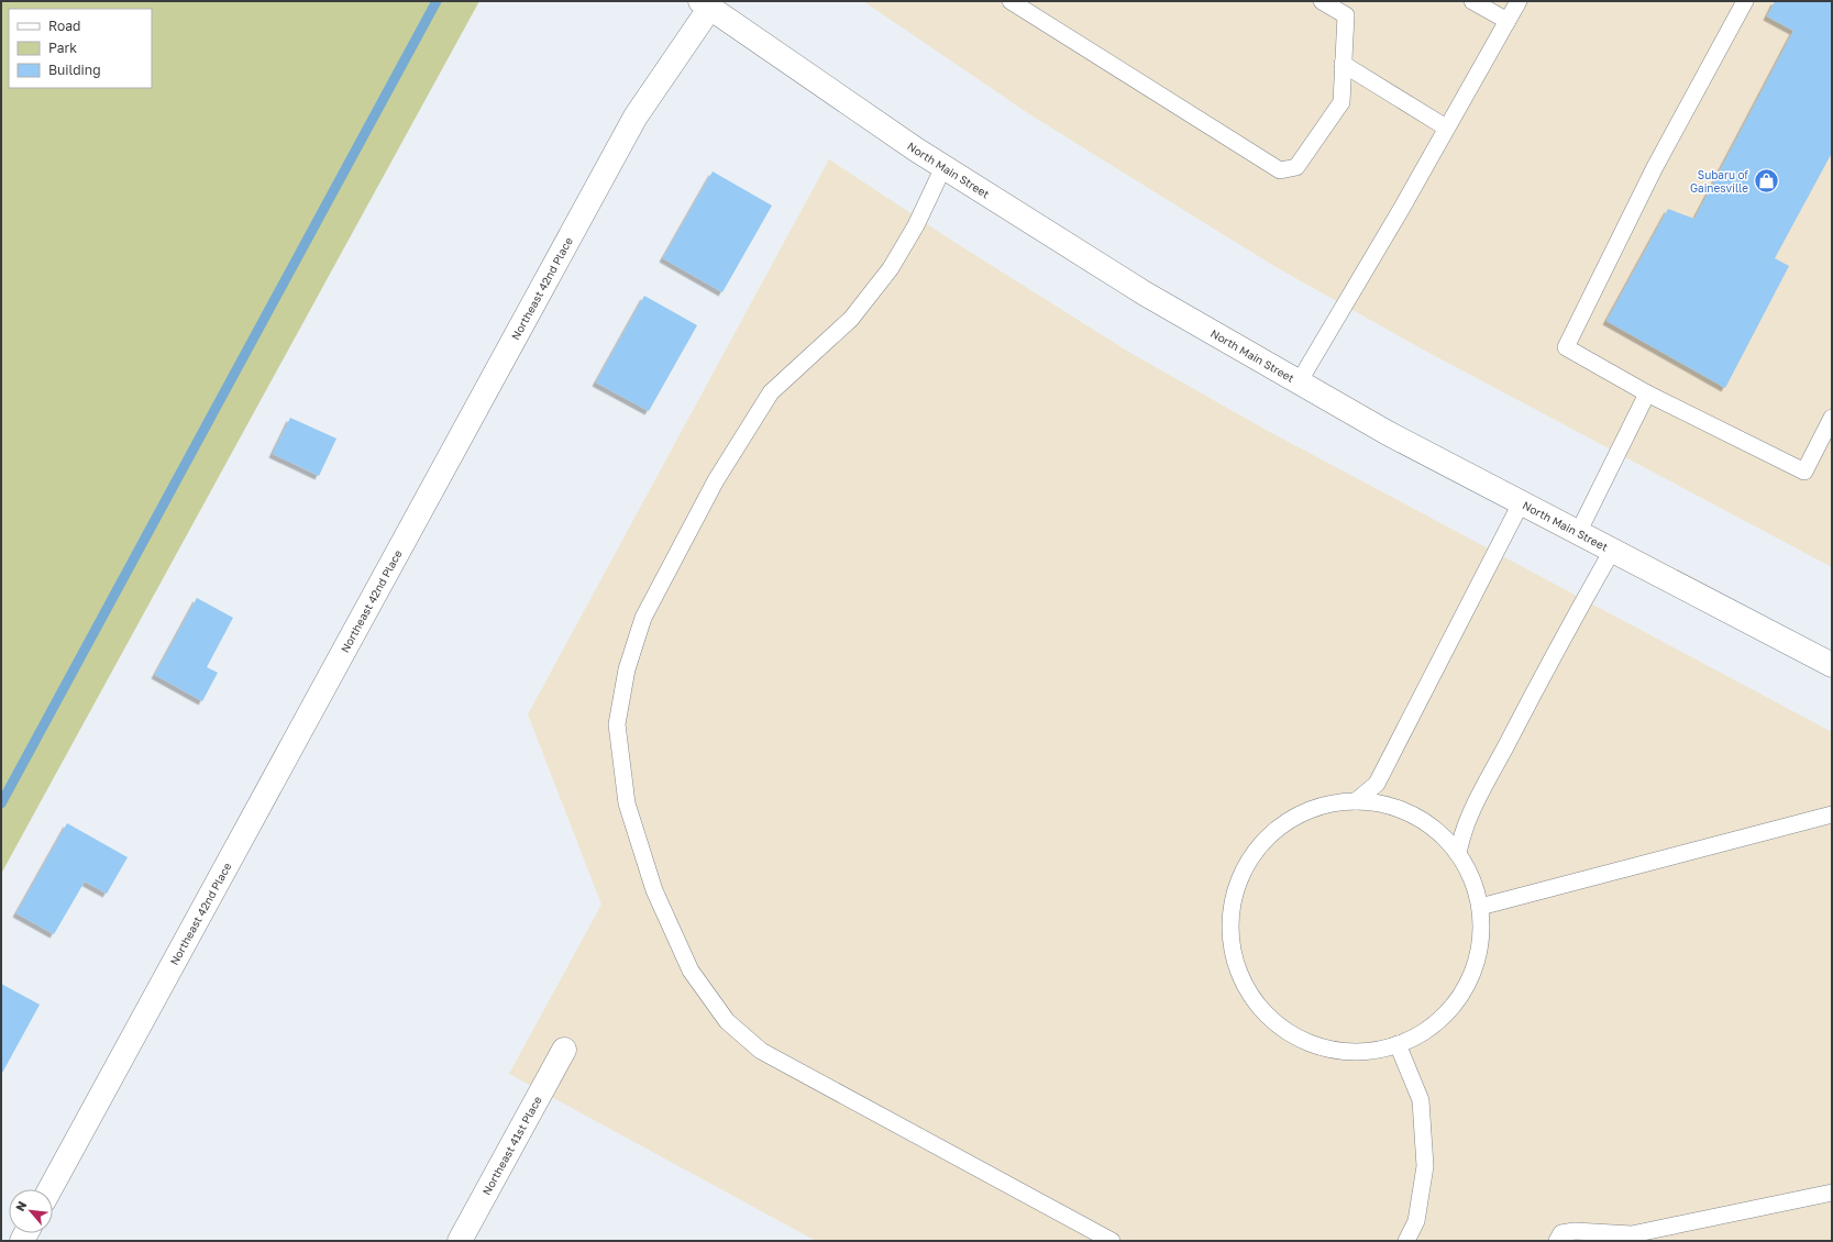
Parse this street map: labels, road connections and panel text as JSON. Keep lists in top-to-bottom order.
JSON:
{
  "streets": {
    "street": ["North Main Street", "Northeast 42nd Place", "Northeast 41st Place"]
  },
  "crossings": [
    ["North Main Street", "Northeast 42nd Place"]
  ],
  "places": {
    "shop": ["Subaru of Gainesville"]
  },
  "legend": ["Road", "Park", "Building"],
  "north": "top left"
}
